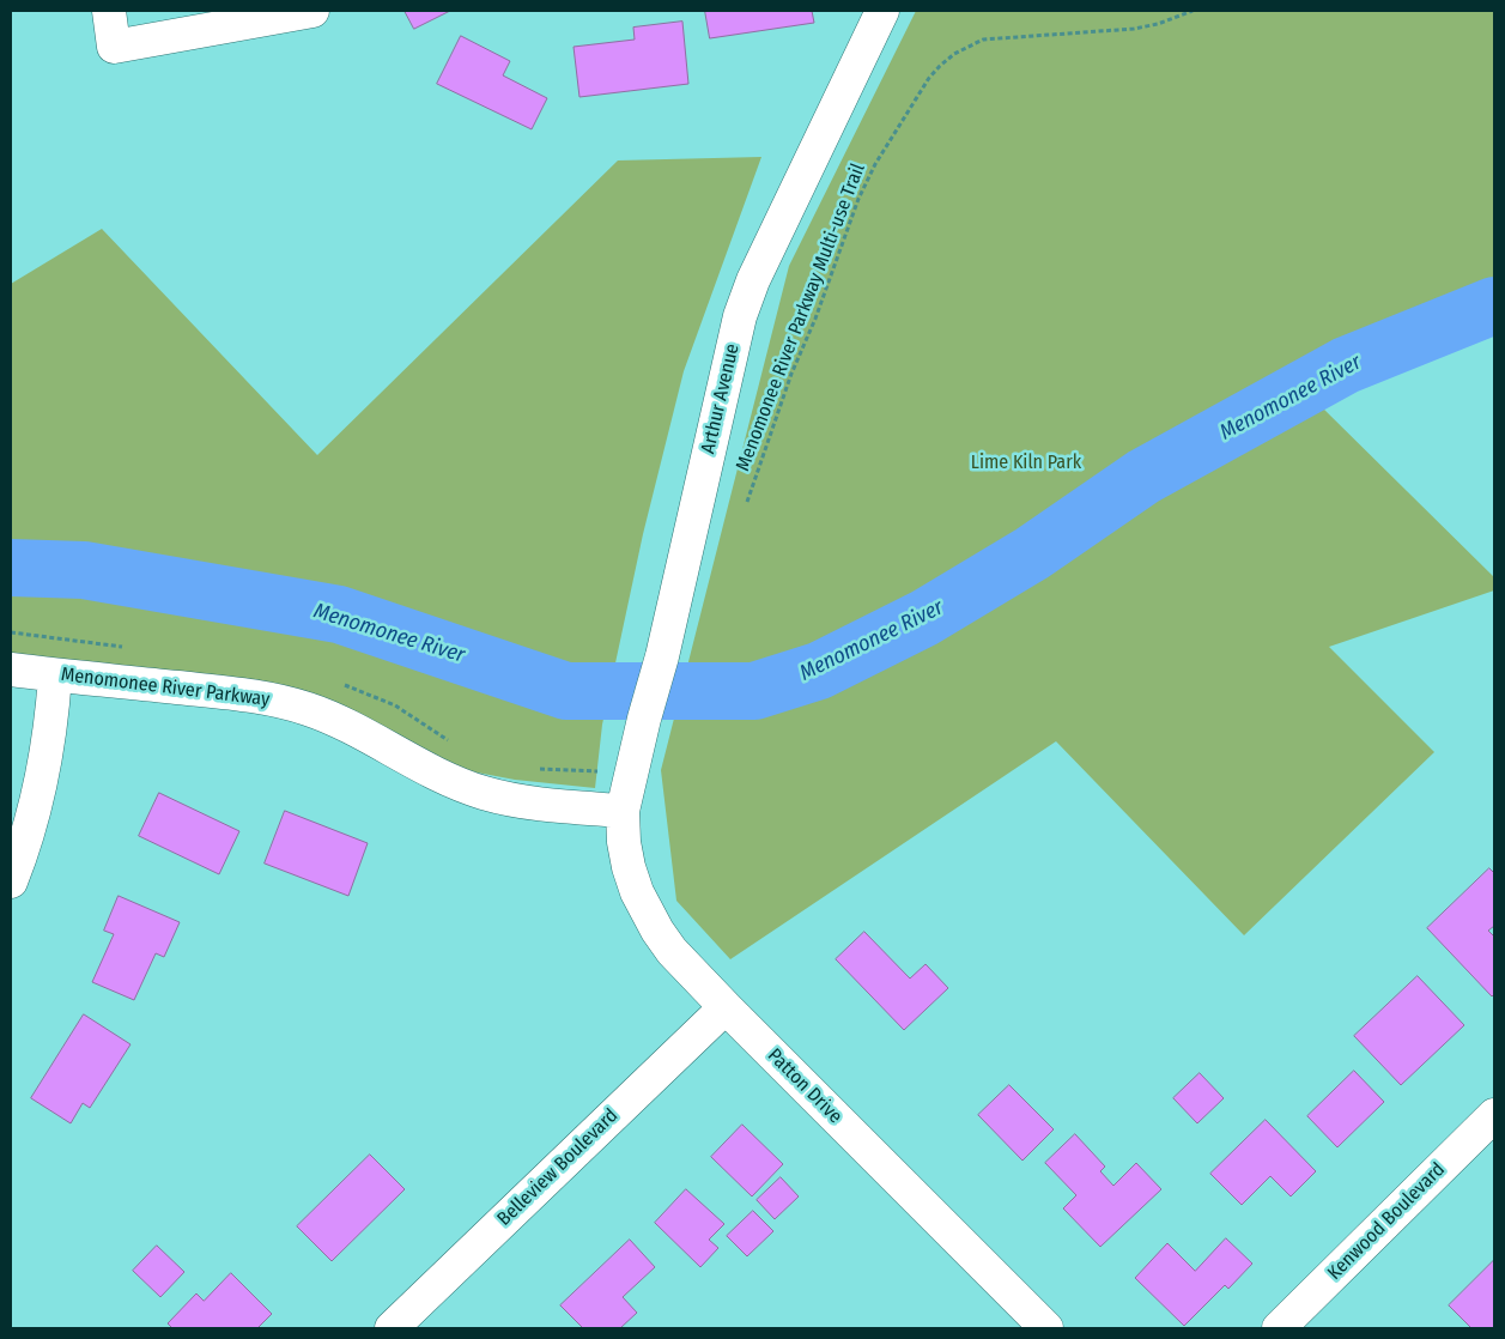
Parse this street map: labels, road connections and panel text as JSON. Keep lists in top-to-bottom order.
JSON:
{
  "streets": {
    "street": [
      "Arthur Avenue",
      "Menomonee River Parkway",
      "Patton Drive",
      "Belleview Boulevard",
      "Kenwood Boulevard"
    ],
    "path": ["Menomonee River Parkway Multi-use Trail"]
  },
  "crossings": [
    ["Arthur Avenue", "Menomonee River Parkway"],
    ["Arthur Avenue", "Patton Drive"],
    ["Menomonee River Parkway", "Patton Drive"],
    ["Patton Drive", "Belleview Boulevard"]
  ],
  "water": ["Menomonee River"],
  "parks": ["Lime Kiln Park"]
}
